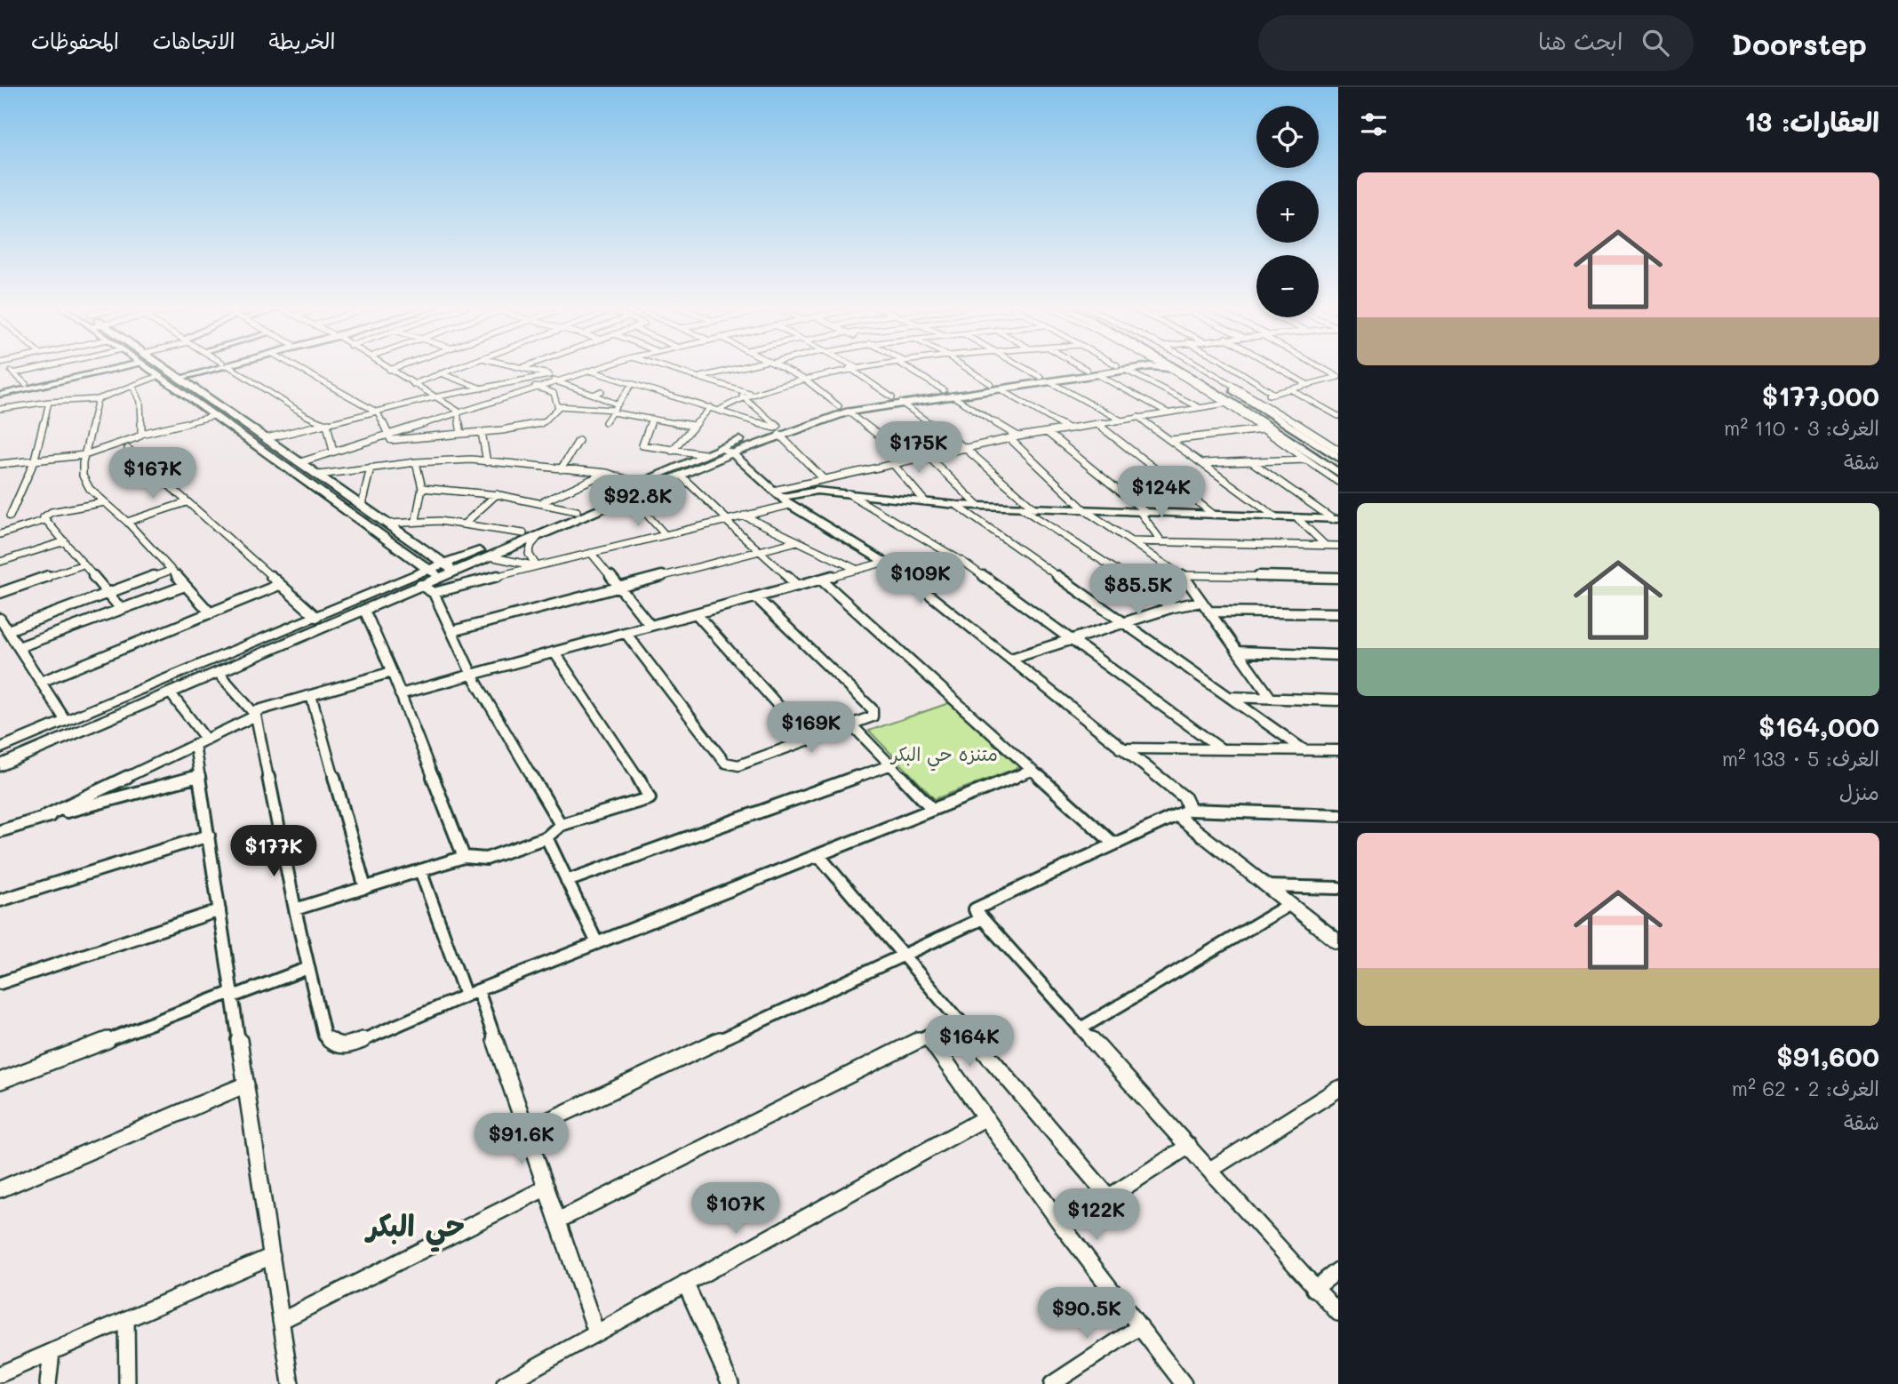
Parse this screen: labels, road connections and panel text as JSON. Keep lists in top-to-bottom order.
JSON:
{
  "districts": ["حي البكر"],
  "parks": ["متنزه حي البكر"],
  "page": {
    "header": "Doorstep",
    "search": "ابحث هنا",
    "nav": ["الخريطة", "الاتجاهات", "المحفوظات"],
    "heading": "العقارات: 13",
    "map_buttons": ["+", "−"],
    "list": [
      {
        "name": "$177,000",
        "note": "الغرف: 3 · 110 m² · شقة"
      },
      {
        "name": "$164,000",
        "note": "الغرف: 5 · 133 m² · منزل"
      },
      {
        "name": "$91,600",
        "note": "الغرف: 2 · 62 m² · شقة"
      }
    ],
    "price": [
      "$175K",
      "$167K",
      "$124K",
      "$92.8K",
      "$109K",
      "$85.5K",
      "$169K",
      "$177K",
      "$164K",
      "$91.6K",
      "$107K",
      "$122K",
      "$90.5K"
    ]
  }
}
